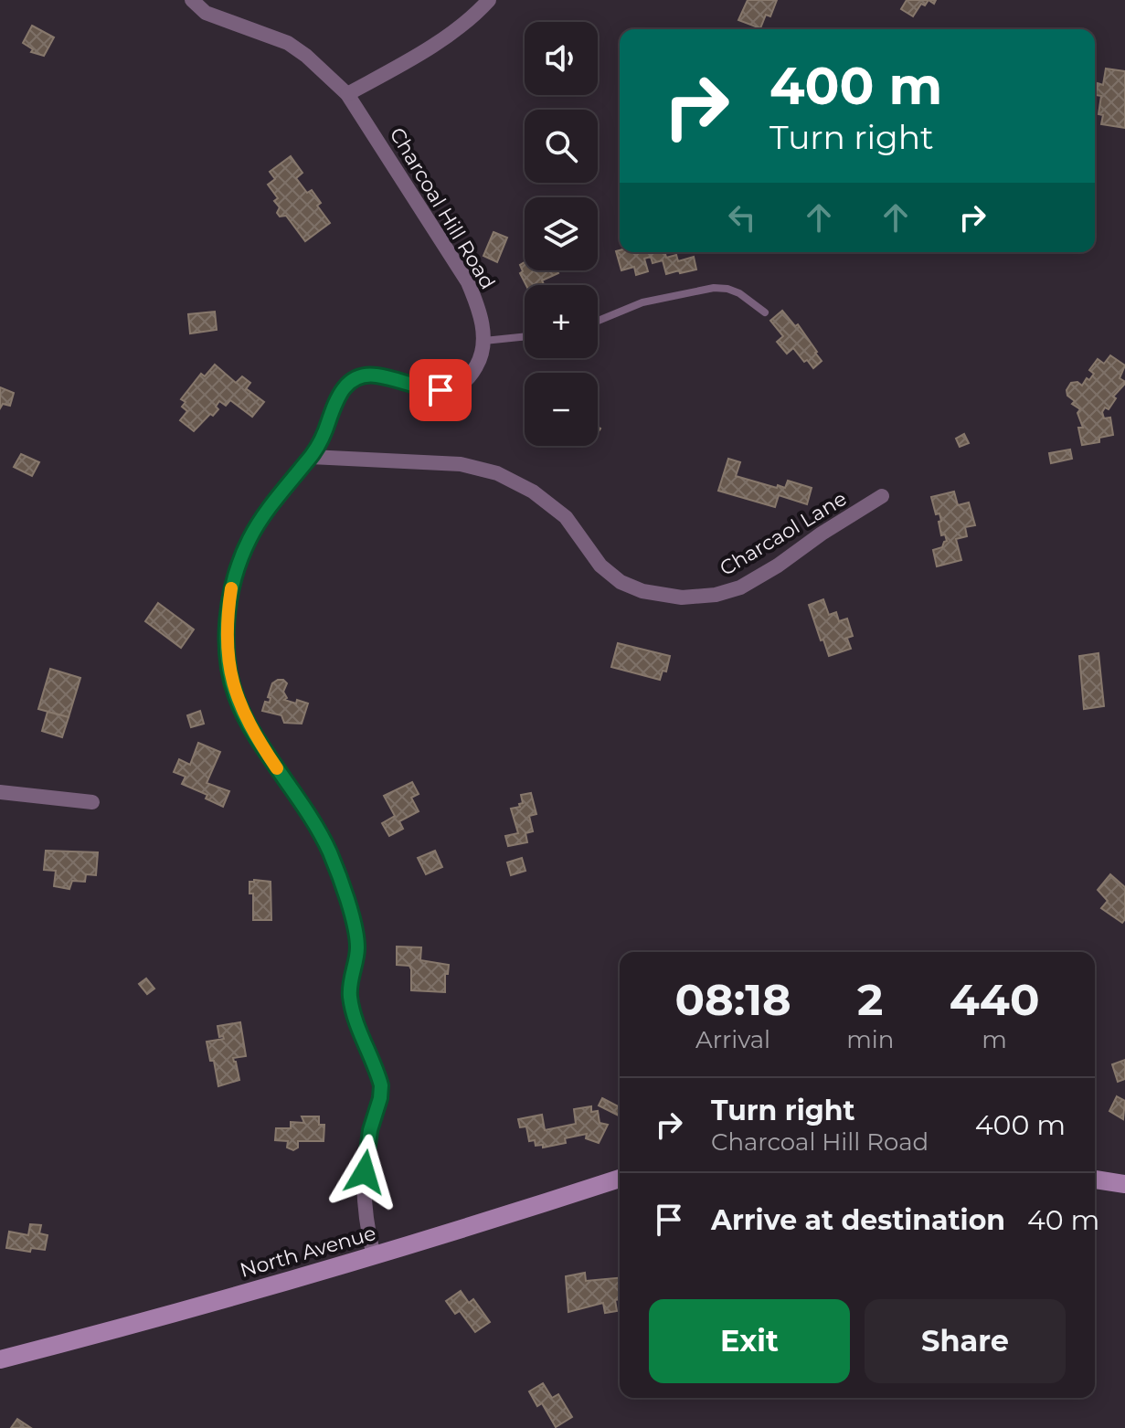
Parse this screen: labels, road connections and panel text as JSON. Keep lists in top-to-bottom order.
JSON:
{
  "streets": {
    "street": ["Charcoal Hill Road", "Charcaol Lane", "North Avenue"]
  },
  "page": {
    "map_buttons": ["+", "−"],
    "turn": ["400 m", "Turn right"],
    "eta": [
      "08:18",
      "Arrival",
      "2",
      "min",
      "440",
      "m"
    ],
    "list": [
      {
        "name": "Turn right",
        "note": "Charcoal Hill Road",
        "value": "400 m"
      },
      {
        "name": "Arrive at destination",
        "value": "40 m"
      }
    ],
    "buttons": ["Exit", "Share"]
  }
}
